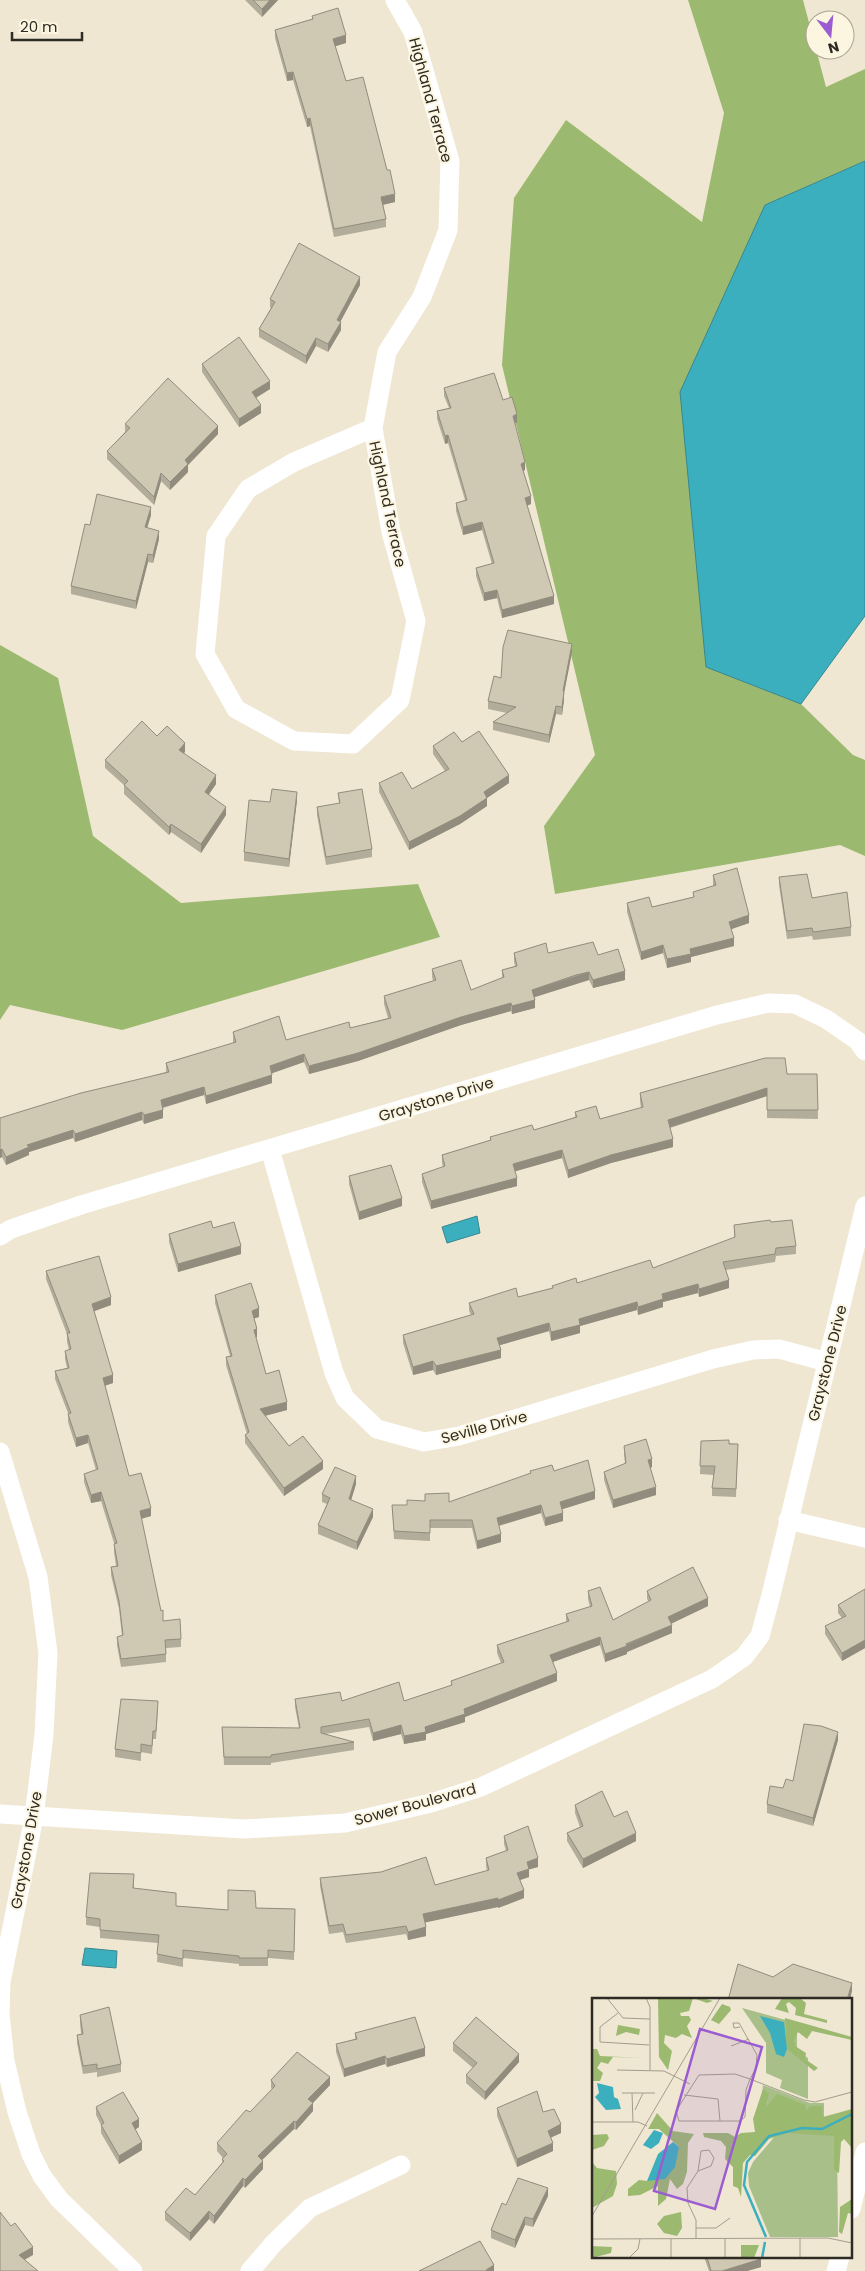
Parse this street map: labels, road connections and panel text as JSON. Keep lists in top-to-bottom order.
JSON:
{
  "streets": {
    "street": [
      "Highland Terrace",
      "Graystone Drive",
      "Seville Drive",
      "Sower Boulevard"
    ]
  },
  "crossings": [
    ["Graystone Drive", "Seville Drive"],
    ["Graystone Drive", "Sower Boulevard"]
  ],
  "scale_bar": "20 m",
  "north": "bottom"
}
